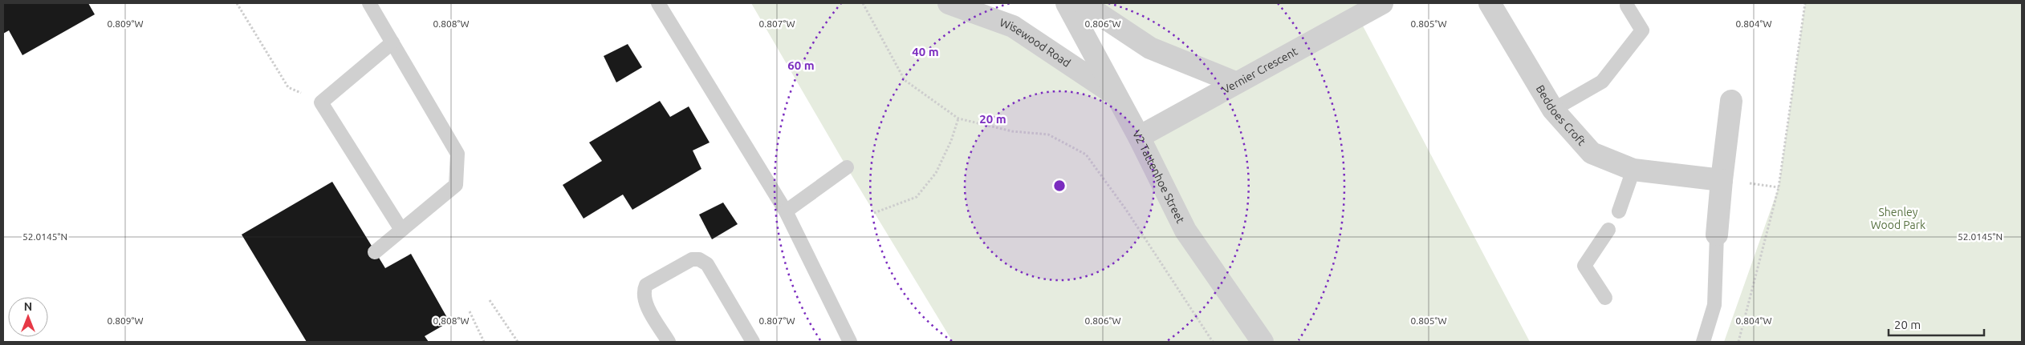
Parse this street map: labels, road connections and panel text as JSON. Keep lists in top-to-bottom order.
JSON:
{
  "streets": {
    "street": [
      "Wisewood Road",
      "Vernier Crescent",
      "Beddoes Croft",
      "V2 Tattenhoe Street"
    ]
  },
  "crossings": [
    ["Wisewood Road", "V2 Tattenhoe Street"],
    ["Vernier Crescent", "V2 Tattenhoe Street"]
  ],
  "parks": ["Shenley Wood Park"],
  "scale_bar": "20 m",
  "north": "top",
  "coordinates": [
    "0.809°W",
    "0.808°W",
    "0.807°W",
    "0.806°W",
    "0.805°W",
    "0.804°W",
    "52.0145°N"
  ],
  "rings": ["40 m", "60 m", "20 m"]
}
